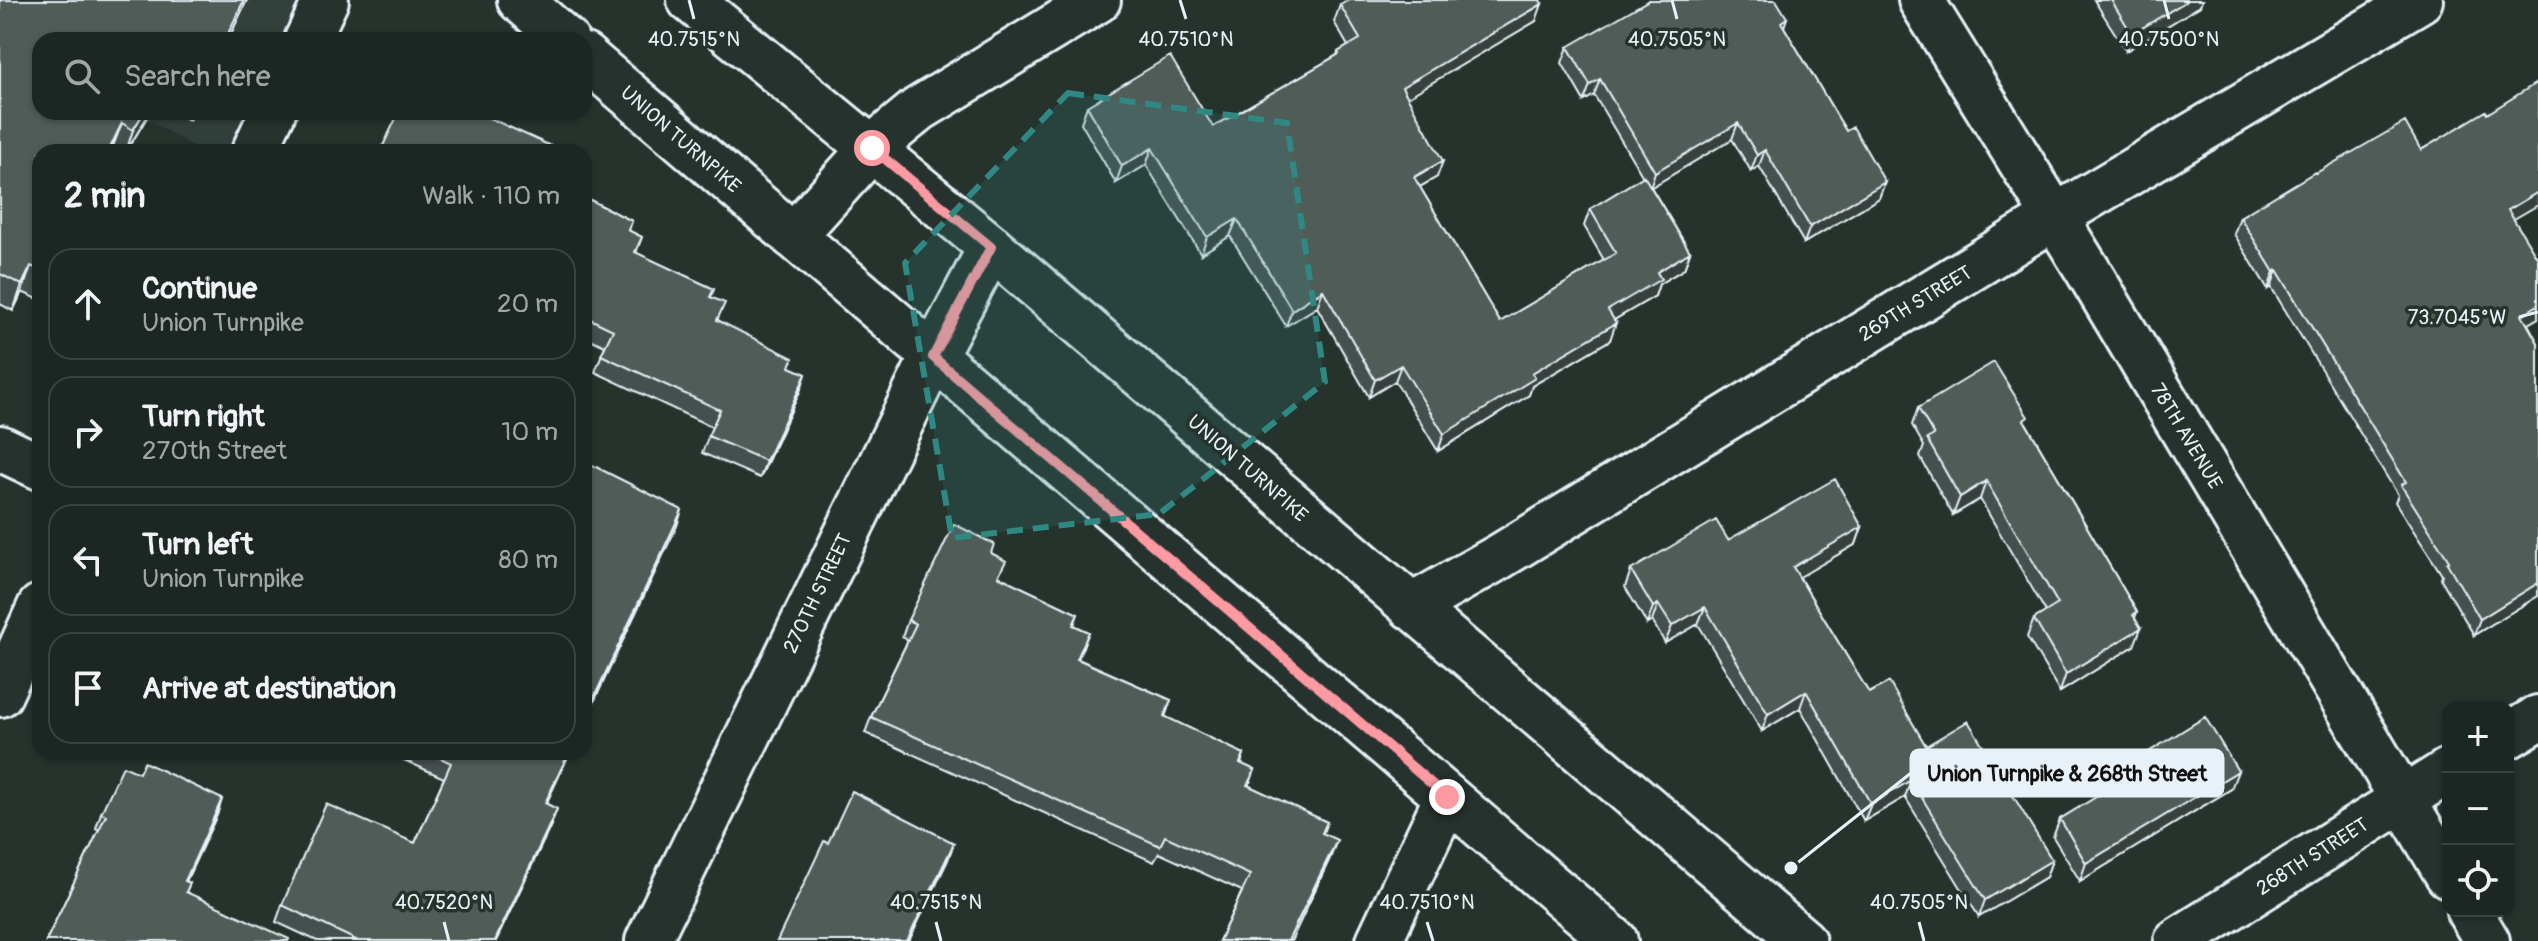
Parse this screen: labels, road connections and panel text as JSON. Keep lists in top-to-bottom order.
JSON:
{
  "streets": {
    "street": [
      "UNION TURNPIKE",
      "269TH STREET",
      "78TH AVENUE",
      "270TH STREET",
      "268TH STREET"
    ]
  },
  "crossings": [
    ["UNION TURNPIKE", "269TH STREET"],
    ["UNION TURNPIKE", "270TH STREET"],
    ["269TH STREET", "78TH AVENUE"],
    ["78TH AVENUE", "268TH STREET"]
  ],
  "places": ["Union Turnpike & 268th Street"],
  "page": {
    "search": "Search here",
    "heading": ["2 min", "Walk · 110 m"],
    "list": [
      ["Continue", "Union Turnpike", "20 m"],
      ["Turn right", "270th Street", "10 m"],
      ["Turn left", "Union Turnpike", "80 m"],
      "Arrive at destination"
    ],
    "map_buttons": ["+", "−"]
  },
  "coordinates": [
    "40.7515°N",
    "40.7510°N",
    "40.7505°N",
    "40.7500°N",
    "73.7045°W",
    "40.7520°N"
  ]
}
